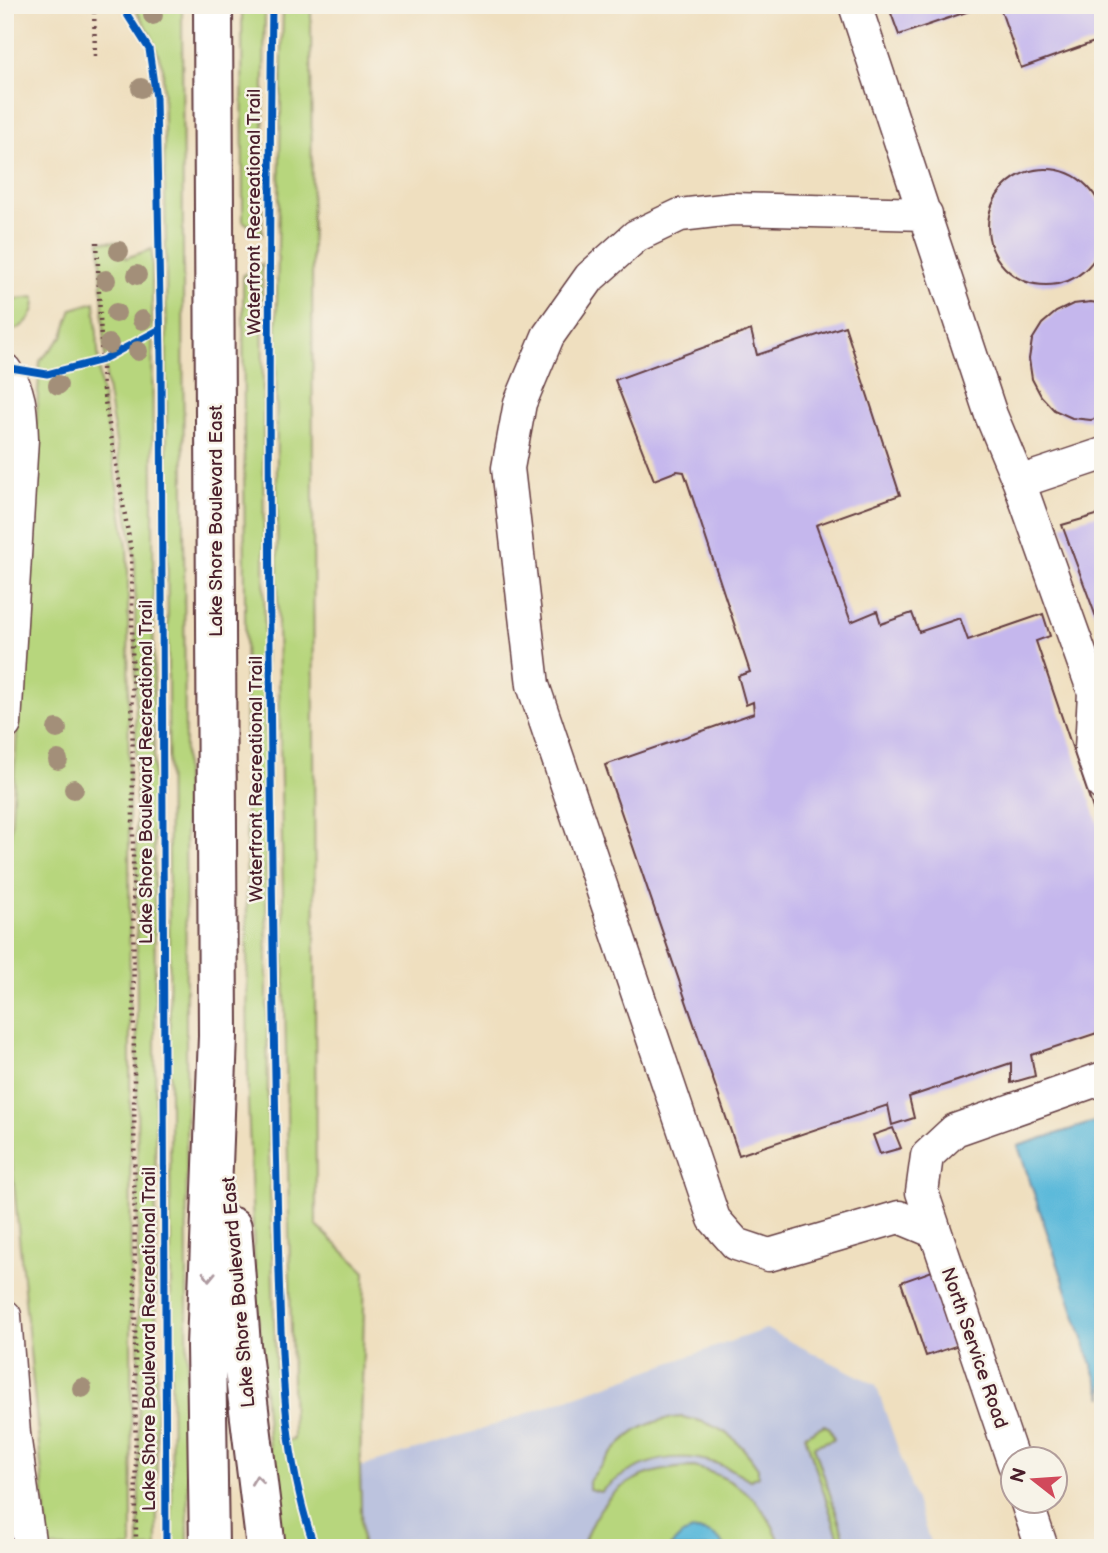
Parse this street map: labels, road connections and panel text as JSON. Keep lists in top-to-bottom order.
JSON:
{
  "streets": {
    "highway": ["Lake Shore Boulevard East"],
    "street": ["North Service Road"],
    "cycle path": ["Waterfront Recreational Trail", "Lake Shore Boulevard Recreational Trail"]
  },
  "north": "left"
}
